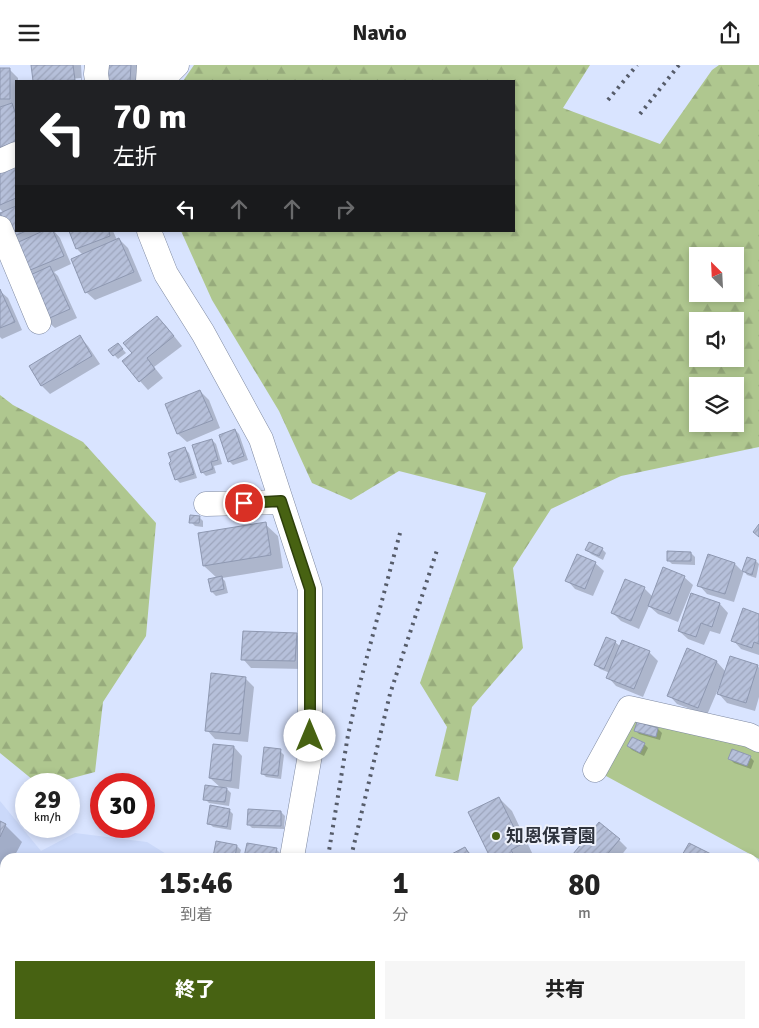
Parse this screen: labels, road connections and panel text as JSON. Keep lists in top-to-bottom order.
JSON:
{
  "places": ["知恩保育園"],
  "north": "top left",
  "page": {
    "header": "Navio",
    "turn": ["70 m", "左折"],
    "speed": "29 km/h",
    "limit": "30",
    "eta": [
      "15:46",
      "到着",
      "1",
      "分",
      "80",
      "m"
    ],
    "buttons": ["終了", "共有"]
  }
}
